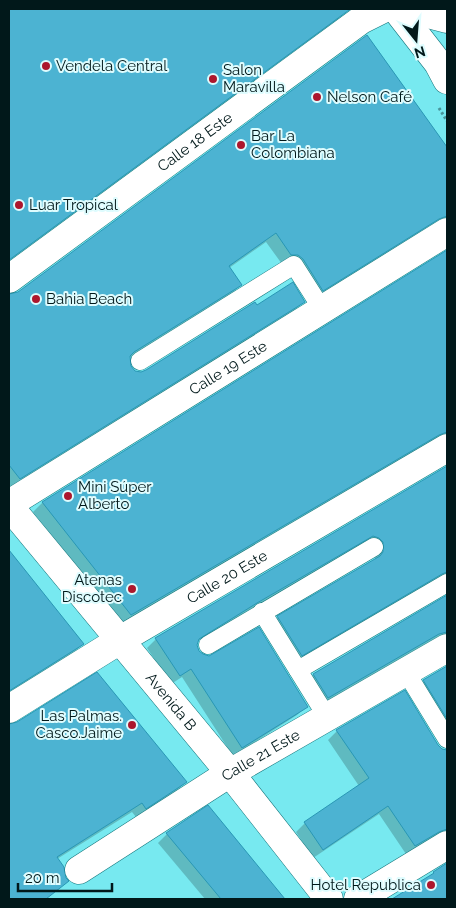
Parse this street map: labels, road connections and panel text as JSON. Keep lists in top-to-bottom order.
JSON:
{
  "streets": {
    "street": [
      "Calle 18 Este",
      "Calle 19 Este",
      "Calle 20 Este",
      "Avenida B",
      "Calle 21 Este"
    ]
  },
  "crossings": [
    ["Calle 19 Este", "Avenida B"],
    ["Calle 20 Este", "Avenida B"],
    ["Avenida B", "Calle 21 Este"]
  ],
  "places": [
    "Vendela Central",
    "Salon Maravilla",
    "Nelson Café",
    "Bar La Colombiana",
    "Luar Tropical",
    "Bahia Beach",
    "Mini Súper Alberto",
    "Atenas Discotec",
    "Las Palmas. Casco.Jaime",
    "Hotel Republica"
  ],
  "scale_bar": "20 m",
  "north": "bottom"
}
